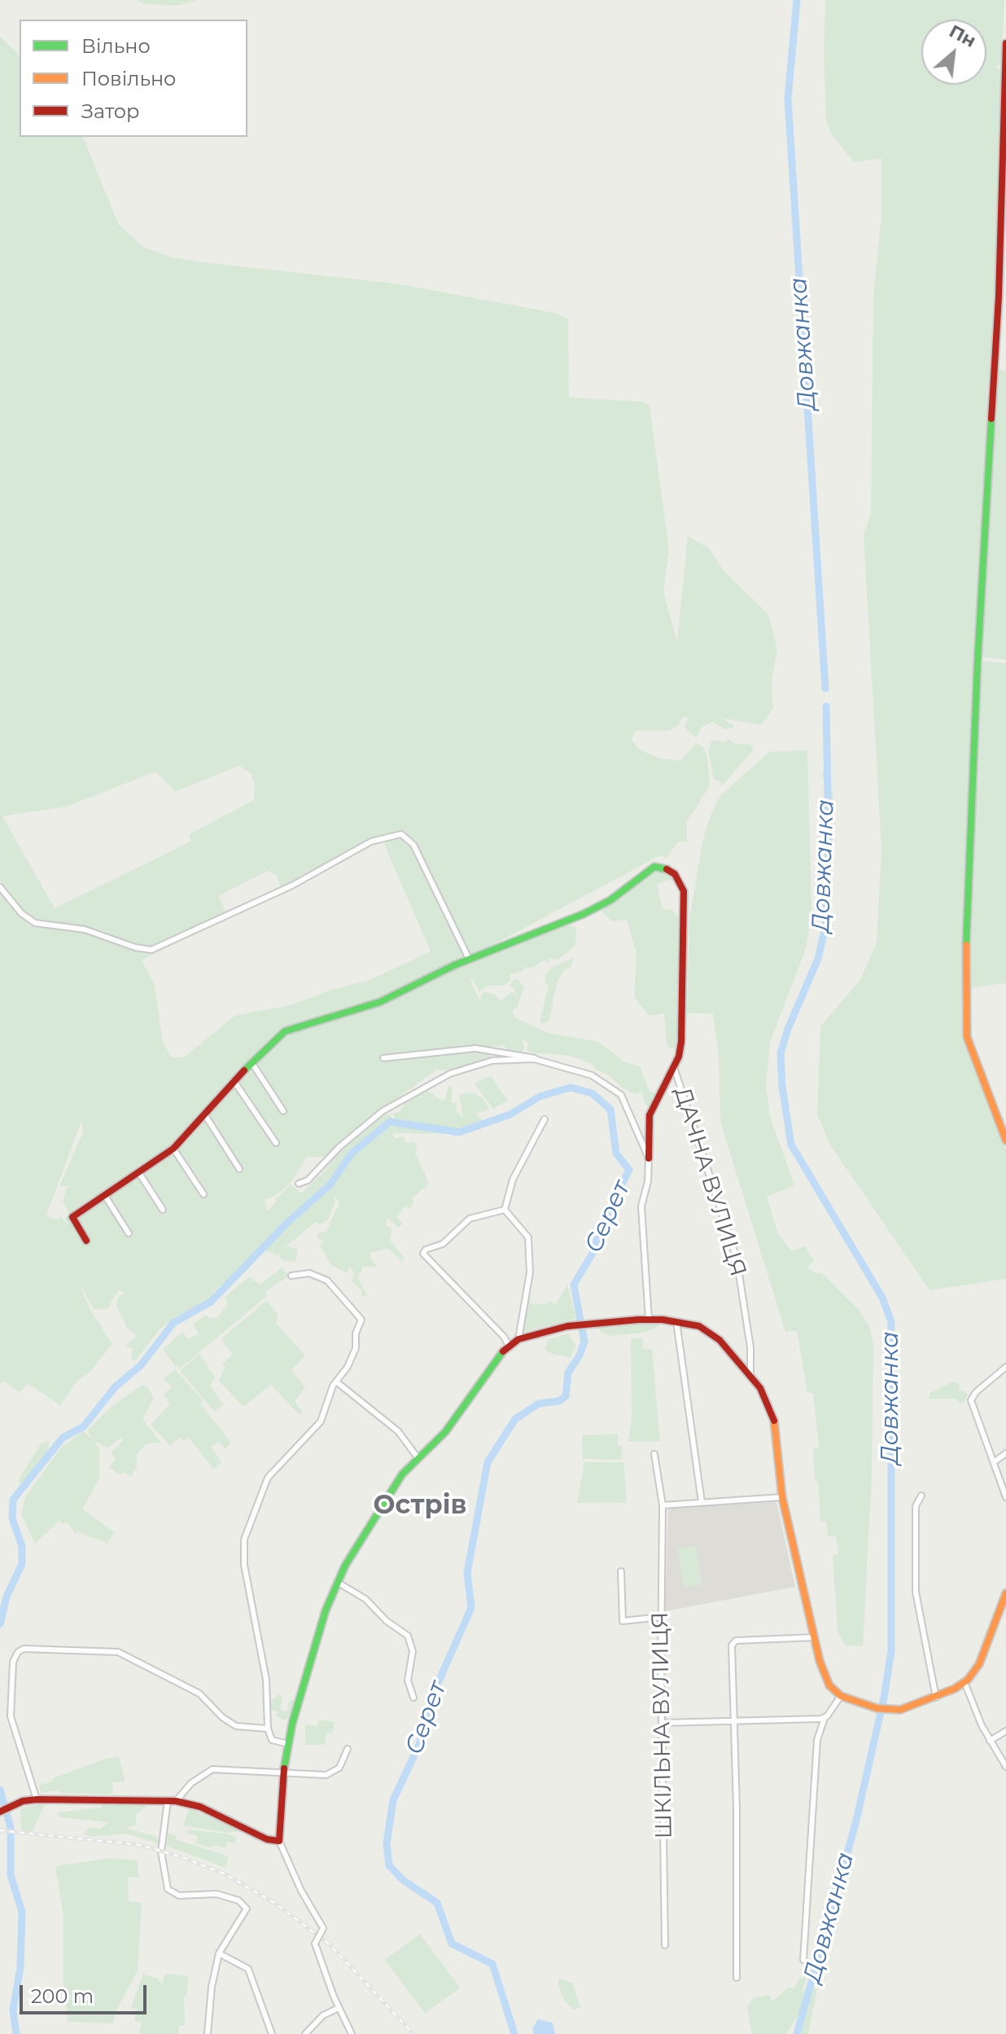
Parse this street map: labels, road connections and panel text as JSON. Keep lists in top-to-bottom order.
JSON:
{
  "streets": {
    "street": ["ДАЧНА ВУЛИЦЯ", "ШКІЛЬНА ВУЛИЦЯ"]
  },
  "districts": ["Острів"],
  "water": ["Довжанка", "Серет"],
  "legend": ["Вільно", "Повільно", "Затор"],
  "scale_bar": "200 m",
  "north": "top right"
}
